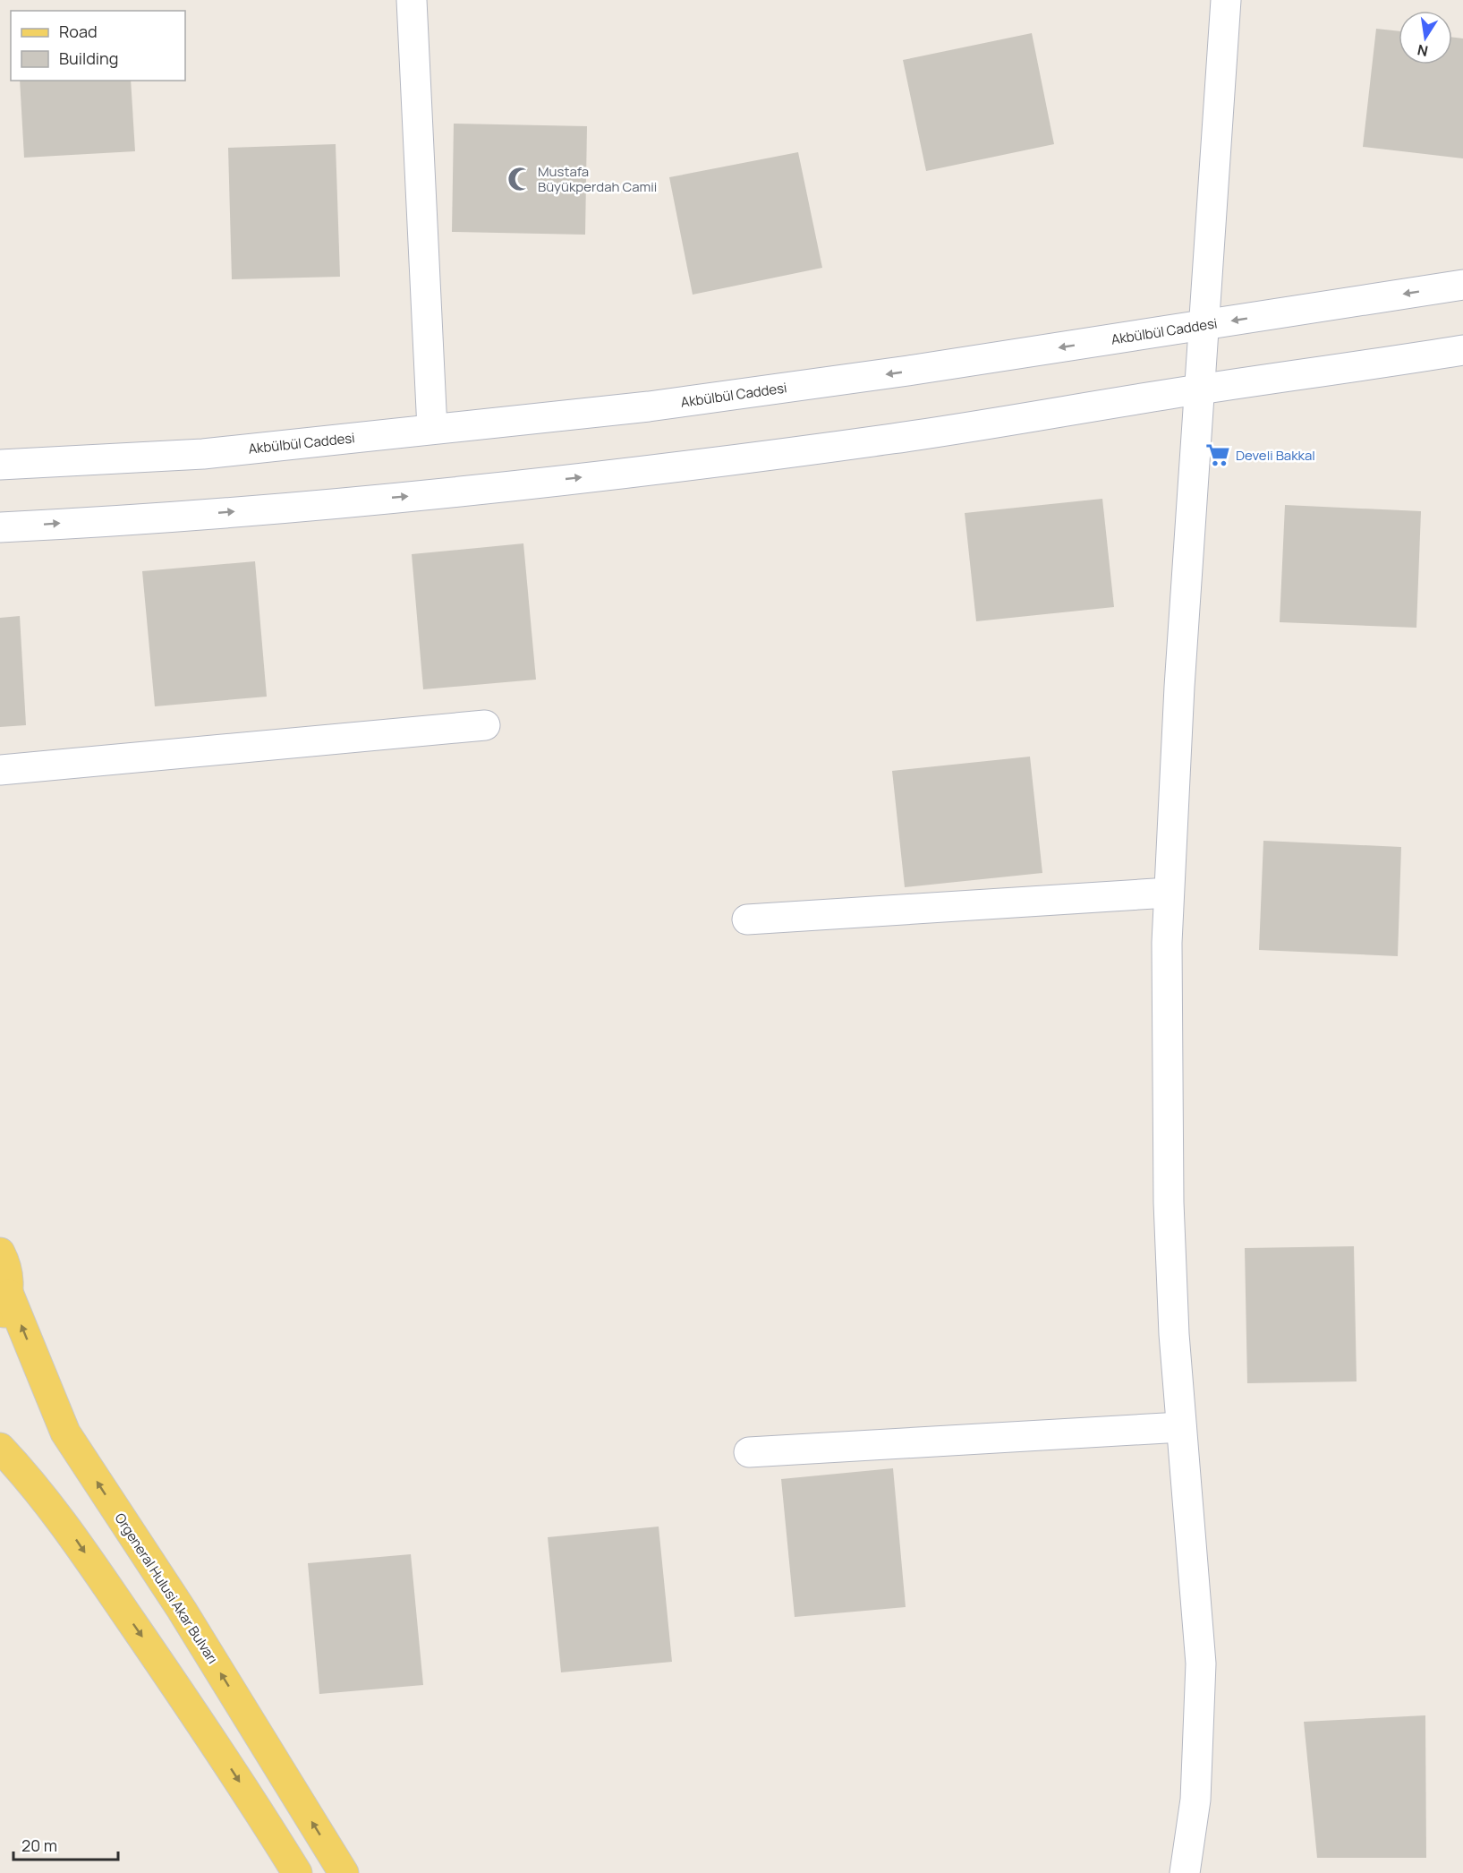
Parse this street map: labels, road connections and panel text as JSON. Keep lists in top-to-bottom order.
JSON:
{
  "streets": {
    "main road": ["Orgeneral Hulusi Akar Bulvarı"],
    "street": ["Akbülbül Caddesi"]
  },
  "places": {
    "mosque": ["Mustafa Büyükperdah Camii"],
    "supermarket": ["Develi Bakkal"]
  },
  "legend": ["Road", "Building"],
  "scale_bar": "20 m",
  "north": "bottom"
}
